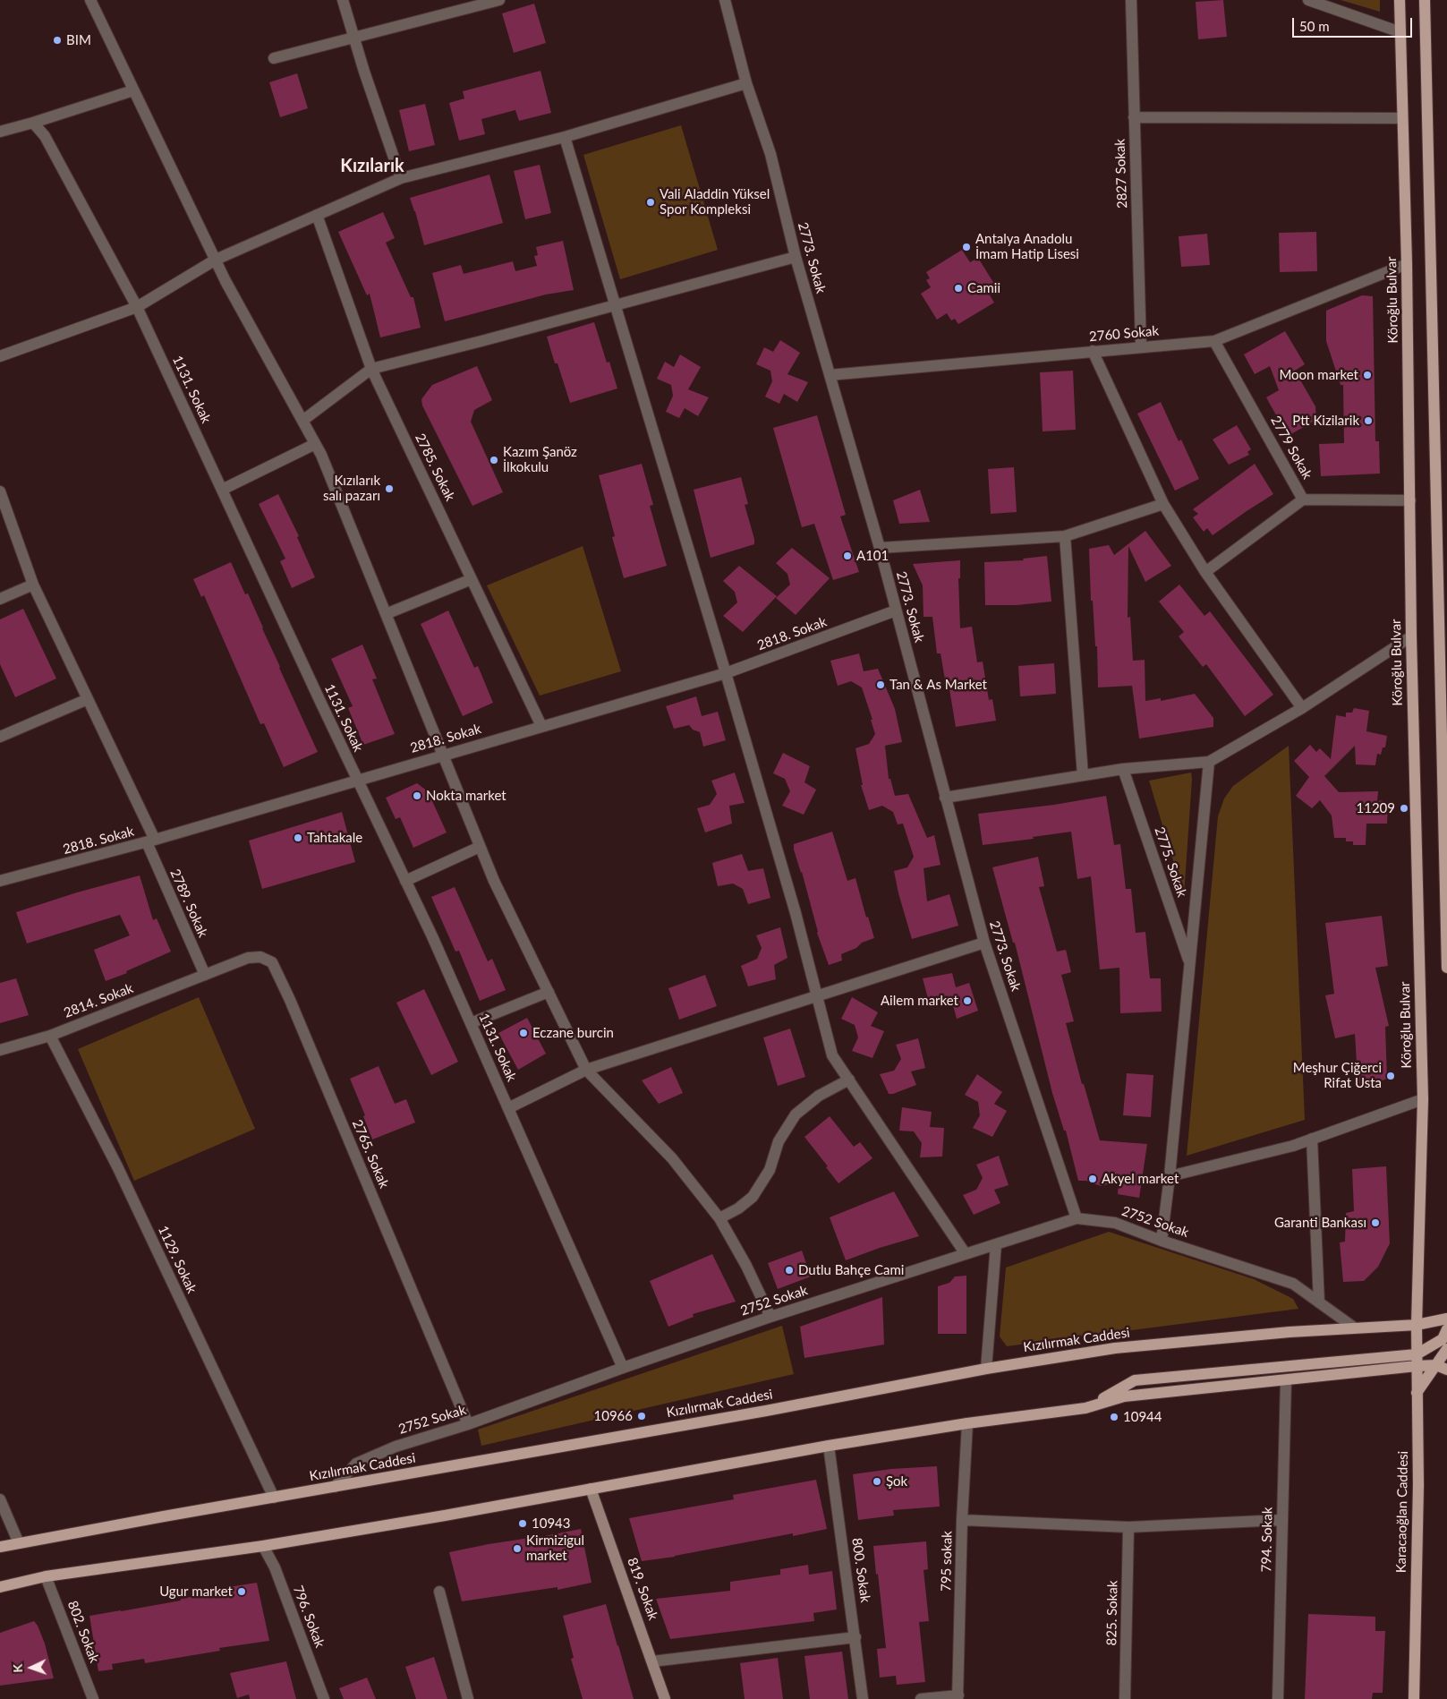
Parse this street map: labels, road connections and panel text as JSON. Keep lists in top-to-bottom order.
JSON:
{
  "streets": {
    "main road": ["Köroğlu Bulvar", "Kızılırmak Caddesi", "Karacaoğlan Caddesi"],
    "street": [
      "2827 Sokak",
      "2773. Sokak",
      "2760 Sokak",
      "1131. Sokak",
      "2779 Sokak",
      "2785. Sokak",
      "2818. Sokak",
      "2775. Sokak",
      "2789. Sokak",
      "2814. Sokak",
      "2765. Sokak",
      "2752 Sokak",
      "1129. Sokak",
      "794. Sokak",
      "795 sokak",
      "800. Sokak",
      "819. Sokak",
      "825. Sokak",
      "796. Sokak",
      "802. Sokak"
    ]
  },
  "crossings": [
    ["2827 Sokak", "2760 Sokak"],
    ["2773. Sokak", "2760 Sokak"],
    ["2773. Sokak", "2818. Sokak"],
    ["2773. Sokak", "2752 Sokak"],
    ["Köroğlu Bulvar", "2760 Sokak"],
    ["Köroğlu Bulvar", "2779 Sokak"],
    ["Köroğlu Bulvar", "Kızılırmak Caddesi"],
    ["Köroğlu Bulvar", "Karacaoğlan Caddesi"],
    ["2760 Sokak", "2779 Sokak"],
    ["1131. Sokak", "2818. Sokak"],
    ["1131. Sokak", "2752 Sokak"],
    ["2785. Sokak", "2818. Sokak"],
    ["2818. Sokak", "2789. Sokak"],
    ["2789. Sokak", "2814. Sokak"],
    ["2789. Sokak", "2765. Sokak"],
    ["2814. Sokak", "2765. Sokak"],
    ["2814. Sokak", "1129. Sokak"],
    ["2765. Sokak", "2752 Sokak"],
    ["2752 Sokak", "Kızılırmak Caddesi"],
    ["1129. Sokak", "Kızılırmak Caddesi"],
    ["Kızılırmak Caddesi", "Karacaoğlan Caddesi"]
  ],
  "districts": ["Kızılarık"],
  "places": [
    "BIM",
    "Vali Aladdin Yüksel Spor Kompleksi",
    "Antalya Anadolu İmam Hatip Lisesi",
    "Camii",
    "Moon market",
    "Ptt Kizilarik",
    "Kazım Şanöz İlkokulu",
    "Kızılarık salı pazarı",
    "A101",
    "Tan & As Market",
    "Nokta market",
    "11209",
    "Tahtakale",
    "Ailem market",
    "Eczane burcin",
    "Meşhur Çiğerci Rifat Usta",
    "Akyel market",
    "Garanti Bankası",
    "Dutlu Bahçe Cami",
    "10966",
    "10944",
    "Şok",
    "10943",
    "Kirmizigul market",
    "Ugur market"
  ],
  "scale_bar": "50 m",
  "north": "left"
}
